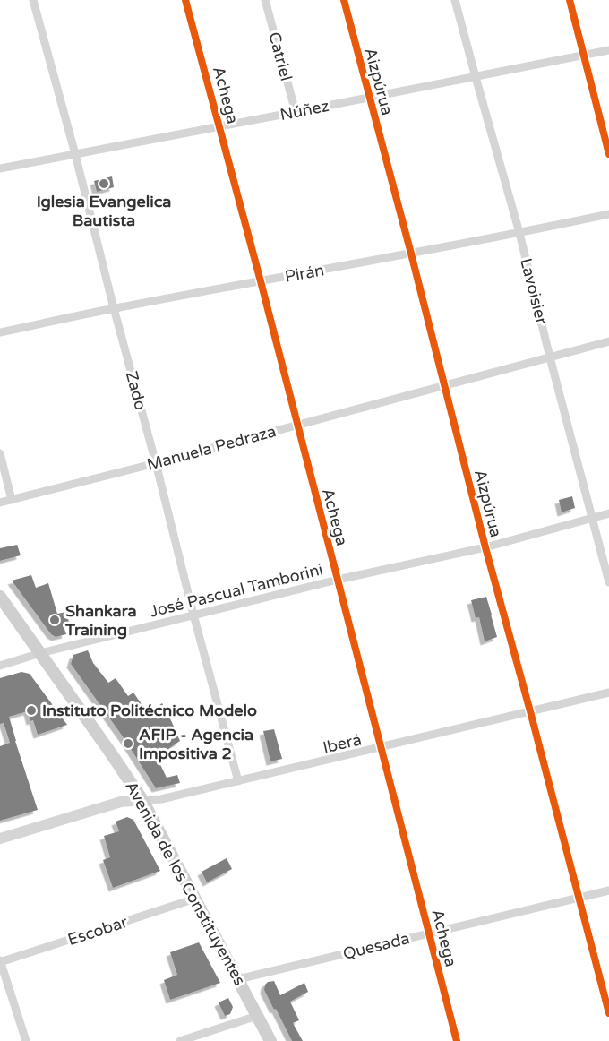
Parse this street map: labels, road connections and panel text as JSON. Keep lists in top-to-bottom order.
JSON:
{
  "streets": {
    "main road": ["Avenida de los Constituyentes"],
    "street": [
      "Catriel",
      "Aizpúrua",
      "Achega",
      "Núñez",
      "Pirán",
      "Lavoisier",
      "Zado",
      "Manuela Pedraza",
      "José Pascual Tamborini",
      "Iberá",
      "Escobar",
      "Quesada"
    ]
  },
  "crossings": [
    ["Catriel", "Núñez"],
    ["Aizpúrua", "Núñez"],
    ["Aizpúrua", "Pirán"],
    ["Aizpúrua", "Manuela Pedraza"],
    ["Aizpúrua", "José Pascual Tamborini"],
    ["Aizpúrua", "Iberá"],
    ["Aizpúrua", "Quesada"],
    ["Achega", "Núñez"],
    ["Achega", "Pirán"],
    ["Achega", "Manuela Pedraza"],
    ["Achega", "José Pascual Tamborini"],
    ["Achega", "Iberá"],
    ["Achega", "Quesada"],
    ["Núñez", "Lavoisier"],
    ["Núñez", "Zado"],
    ["Pirán", "Lavoisier"],
    ["Pirán", "Zado"],
    ["Lavoisier", "Manuela Pedraza"],
    ["Lavoisier", "José Pascual Tamborini"],
    ["Zado", "Manuela Pedraza"],
    ["Zado", "José Pascual Tamborini"],
    ["Zado", "Iberá"],
    ["José Pascual Tamborini", "Avenida de los Constituyentes"],
    ["Iberá", "Avenida de los Constituyentes"],
    ["Avenida de los Constituyentes", "Escobar"],
    ["Avenida de los Constituyentes", "Quesada"]
  ],
  "places": [
    "Iglesia Evangelica Bautista",
    "Shankara Training",
    "Instituto Politécnico Modelo",
    "AFIP - Agencia Impositiva 2"
  ]
}
